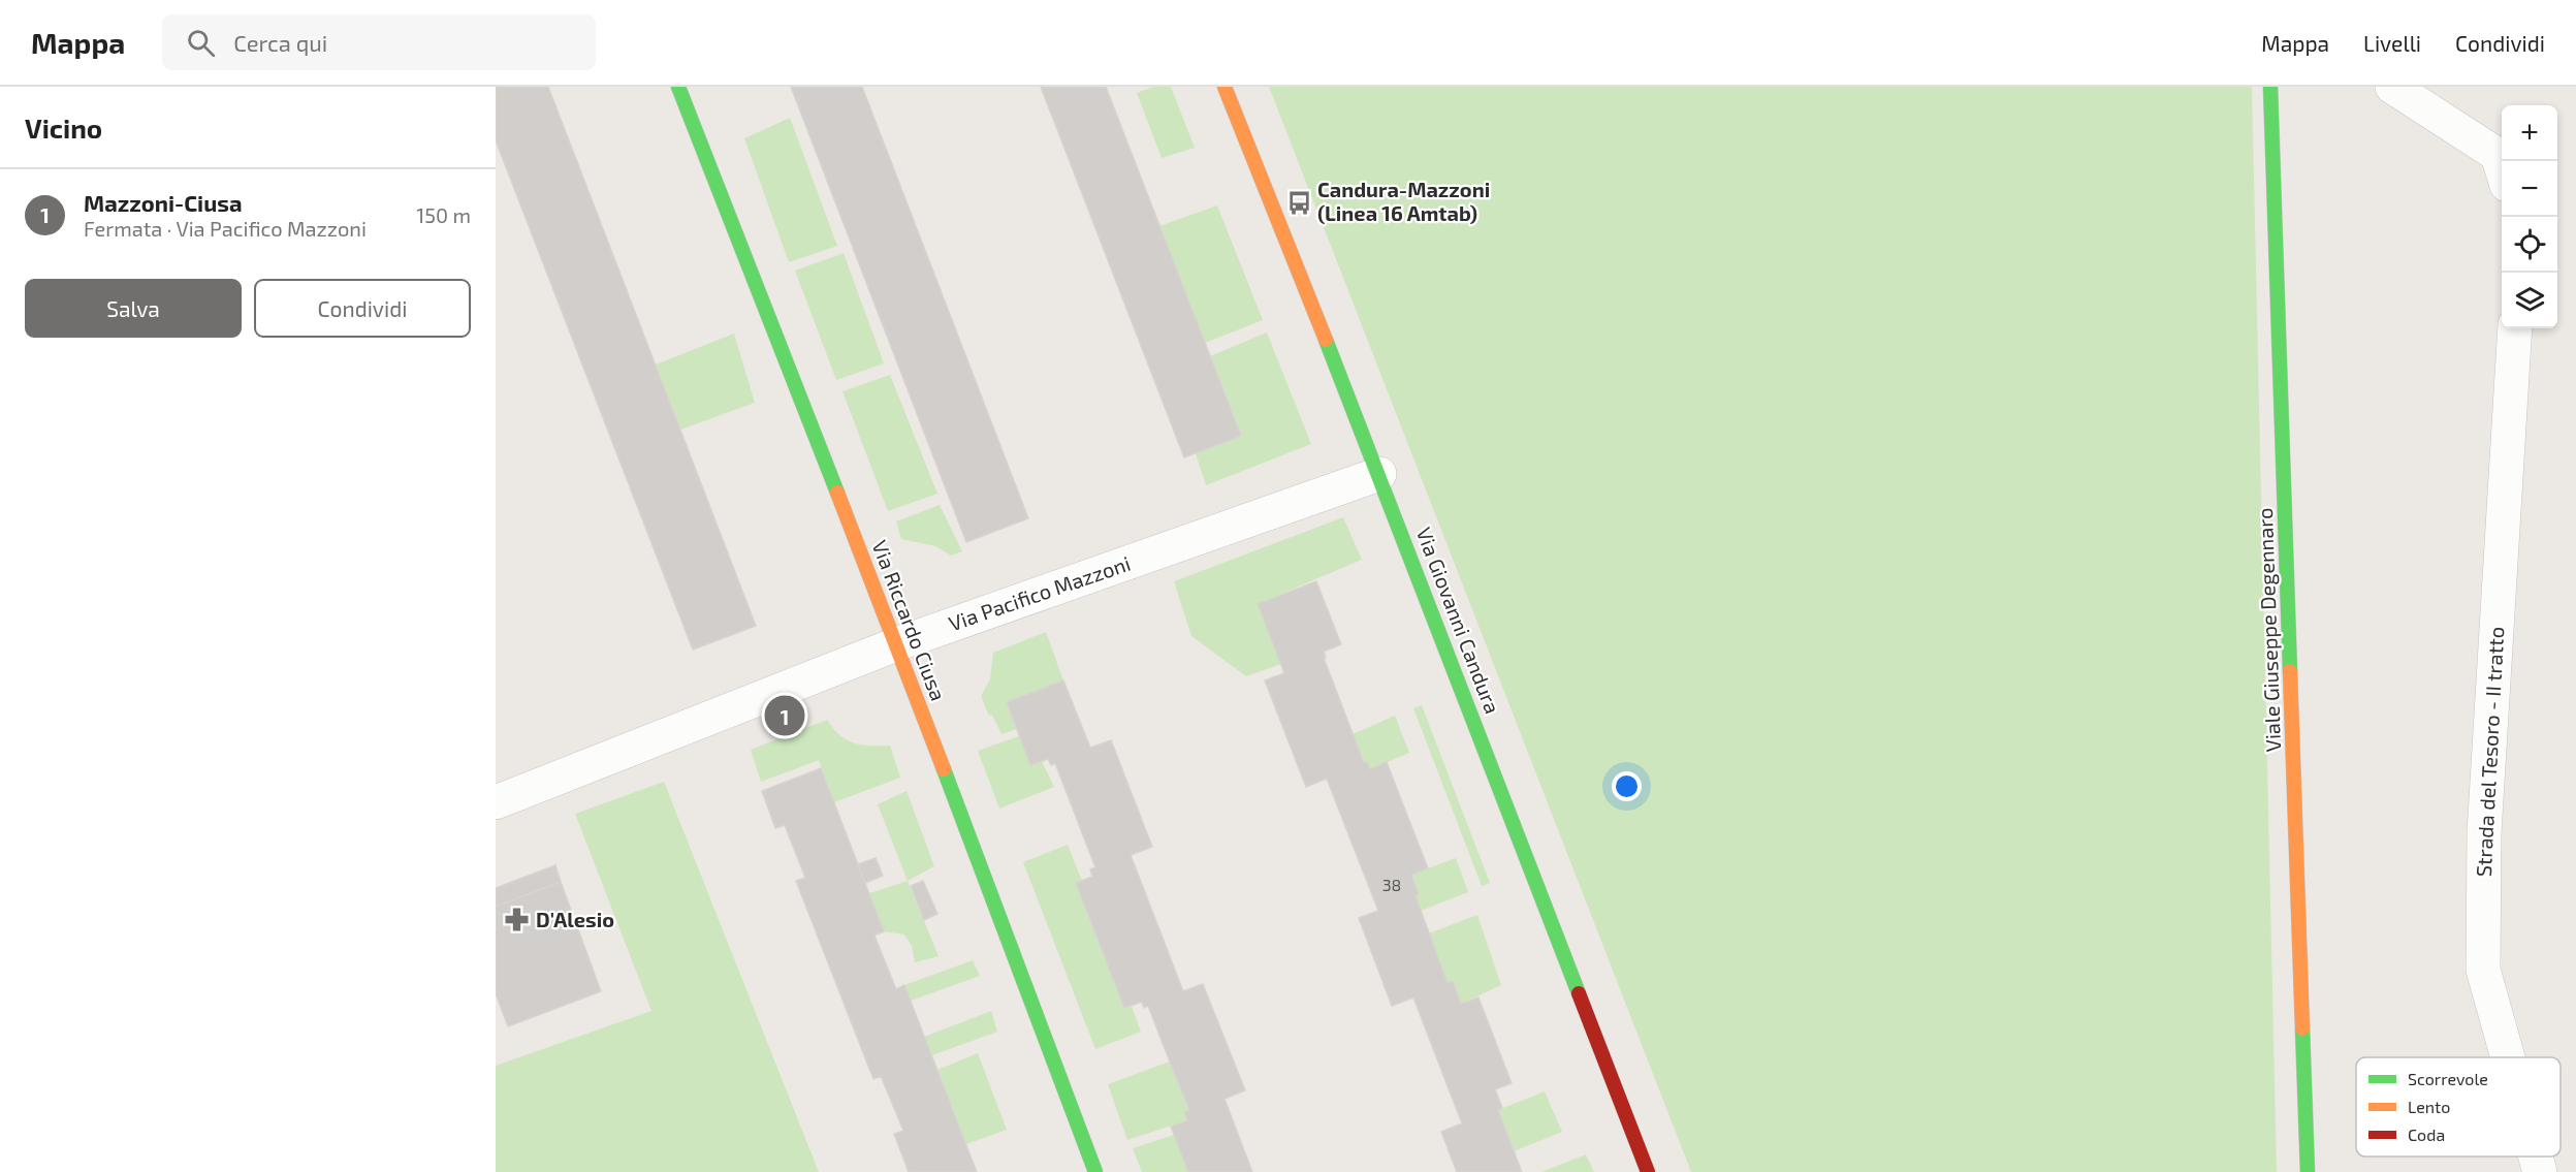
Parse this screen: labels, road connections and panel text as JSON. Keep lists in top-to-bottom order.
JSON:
{
  "streets": {
    "street": [
      "Via Pacifico Mazzoni",
      "Via Riccardo Ciusa",
      "Via Giovanni Candura",
      "Viale Giuseppe Degennaro",
      "Strada del Tesoro - II tratto"
    ]
  },
  "crossings": [
    ["Via Pacifico Mazzoni", "Via Riccardo Ciusa"],
    ["Via Pacifico Mazzoni", "Via Giovanni Candura"]
  ],
  "places": {
    "bus stop": ["Candura-Mazzoni (Linea 16 Amtab)"],
    "pharmacy": ["D'Alesio"]
  },
  "house_numbers": ["38"],
  "legend": ["Scorrevole", "Lento", "Coda"],
  "page": {
    "header": "Mappa",
    "search": "Cerca qui",
    "nav": ["Mappa", "Livelli", "Condividi"],
    "heading": "Vicino",
    "map_buttons": ["+", "−"],
    "list": [
      {
        "mark": "1",
        "name": "Mazzoni-Ciusa",
        "note": "Fermata · Via Pacifico Mazzoni",
        "value": "150 m"
      }
    ],
    "buttons": ["Salva", "Condividi"],
    "pins": "1"
  }
}
